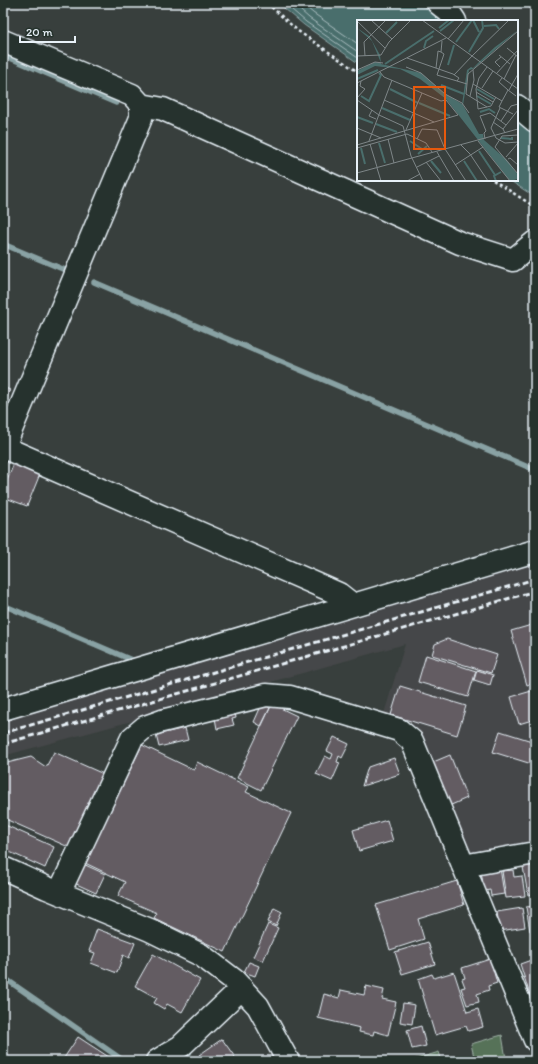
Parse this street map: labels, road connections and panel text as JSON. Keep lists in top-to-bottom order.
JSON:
{
  "scale_bar": "20 m"
}
